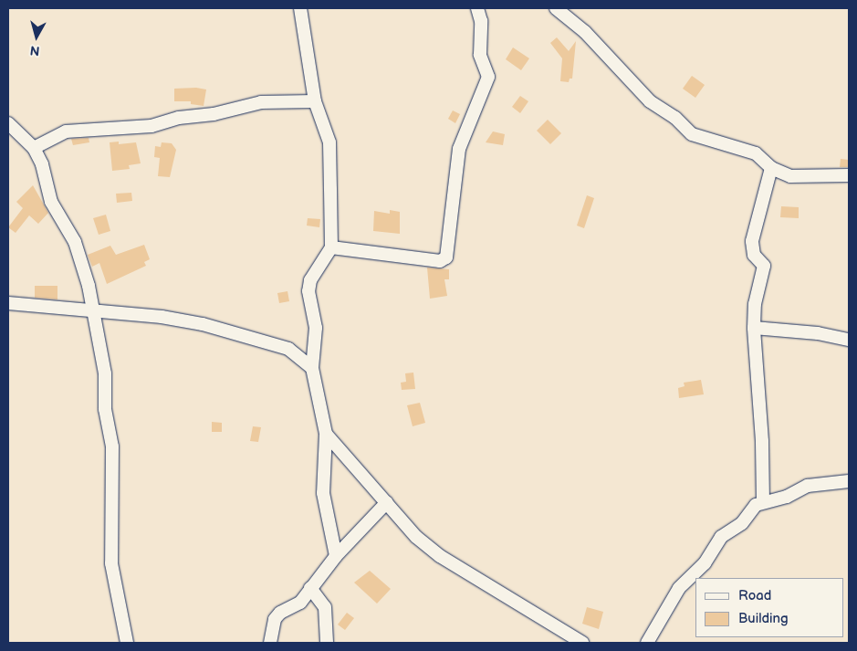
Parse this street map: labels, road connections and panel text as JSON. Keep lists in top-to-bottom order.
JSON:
{
  "legend": ["Road", "Building"],
  "north": "bottom"
}
